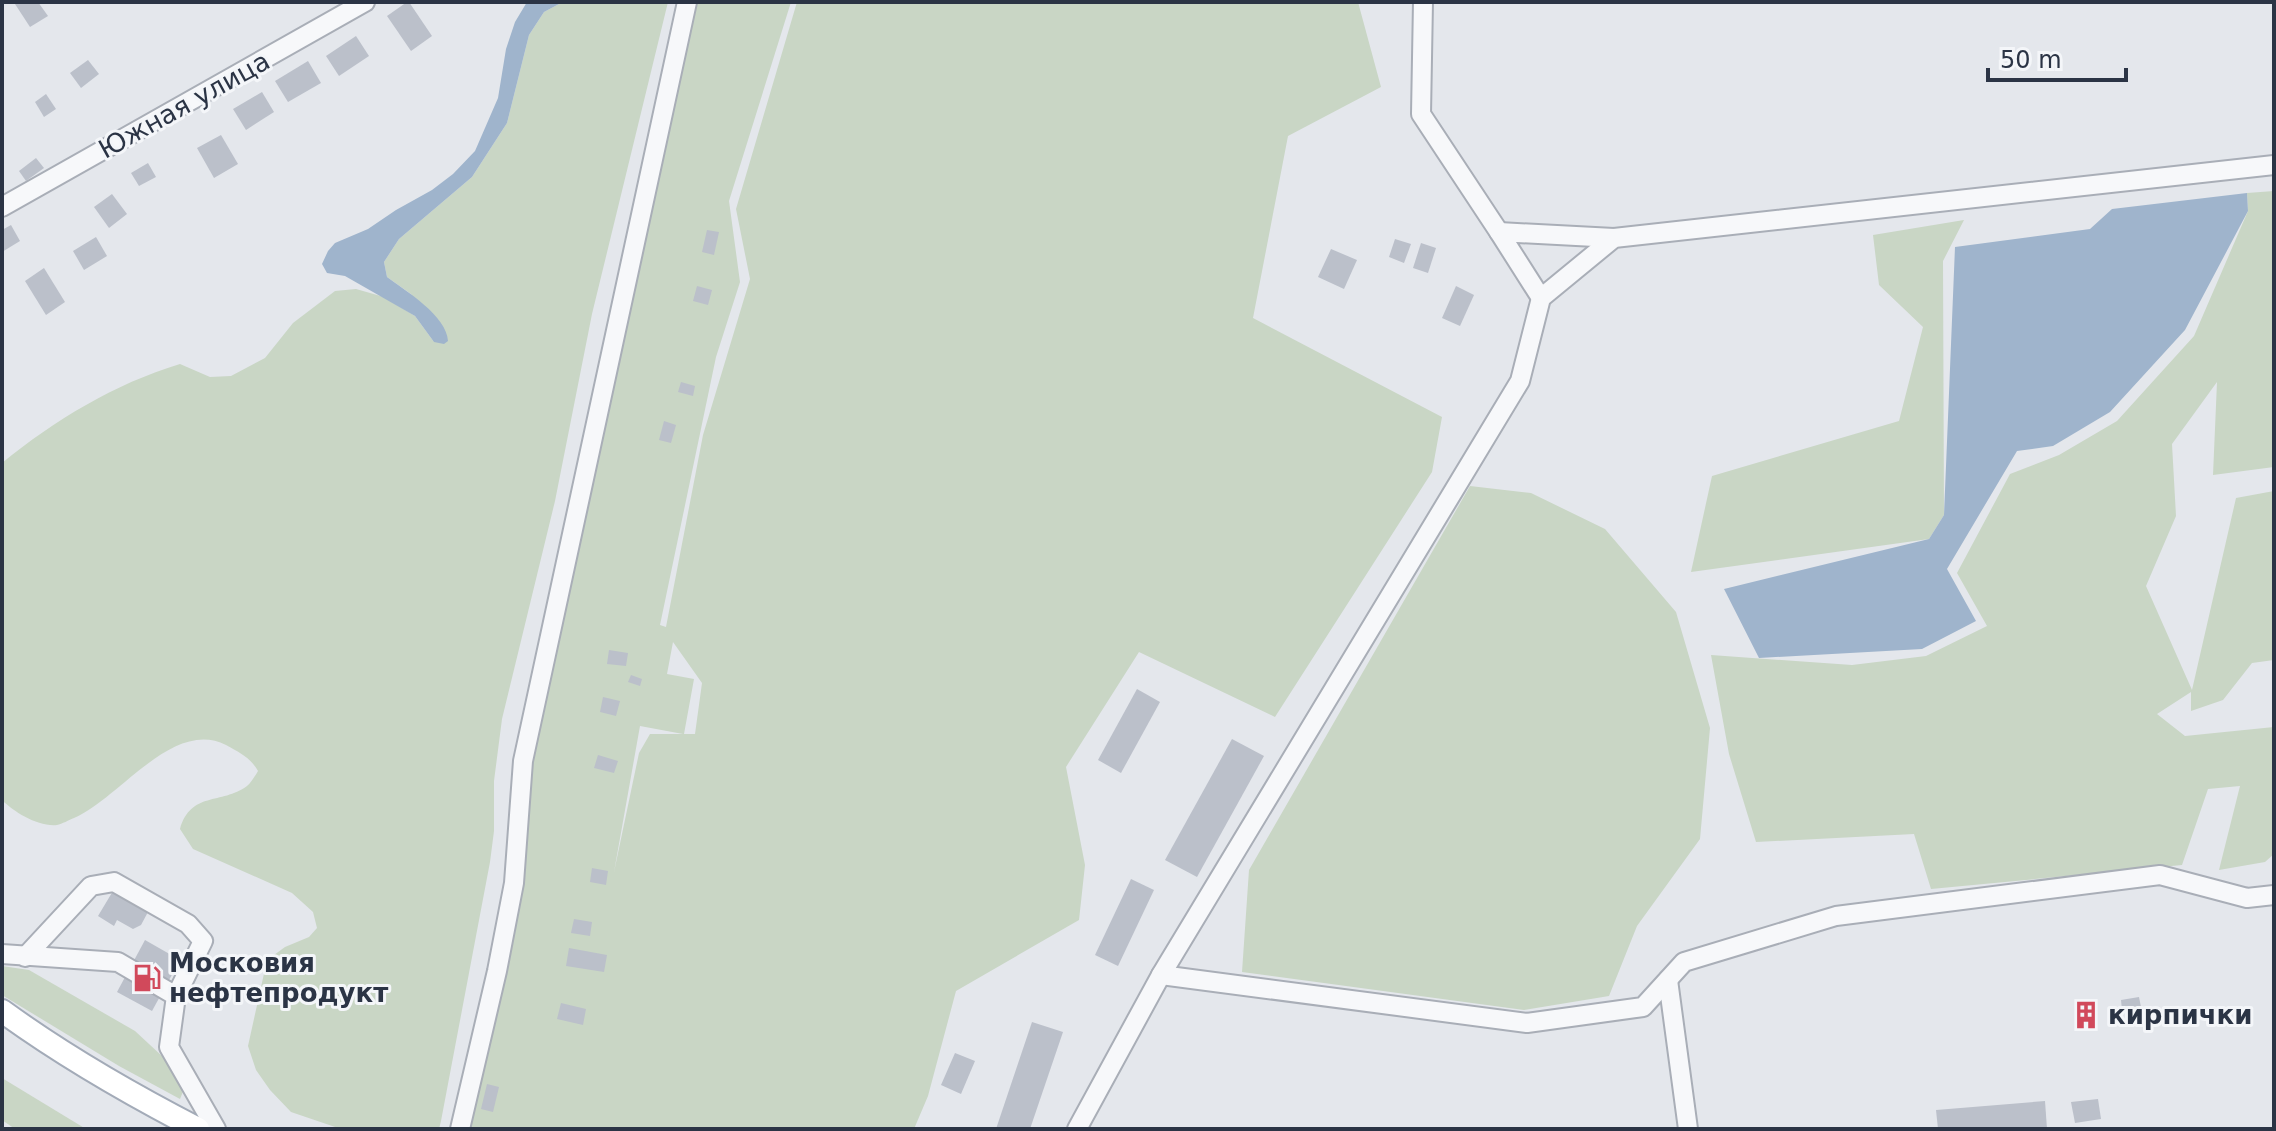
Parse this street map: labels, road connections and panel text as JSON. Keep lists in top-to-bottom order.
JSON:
{
  "streets": {
    "street": ["Южная улица"]
  },
  "places": {
    "fuel station": ["Московия нефтепродукт"],
    "building": ["кирпички"]
  },
  "scale_bar": "50 m"
}
